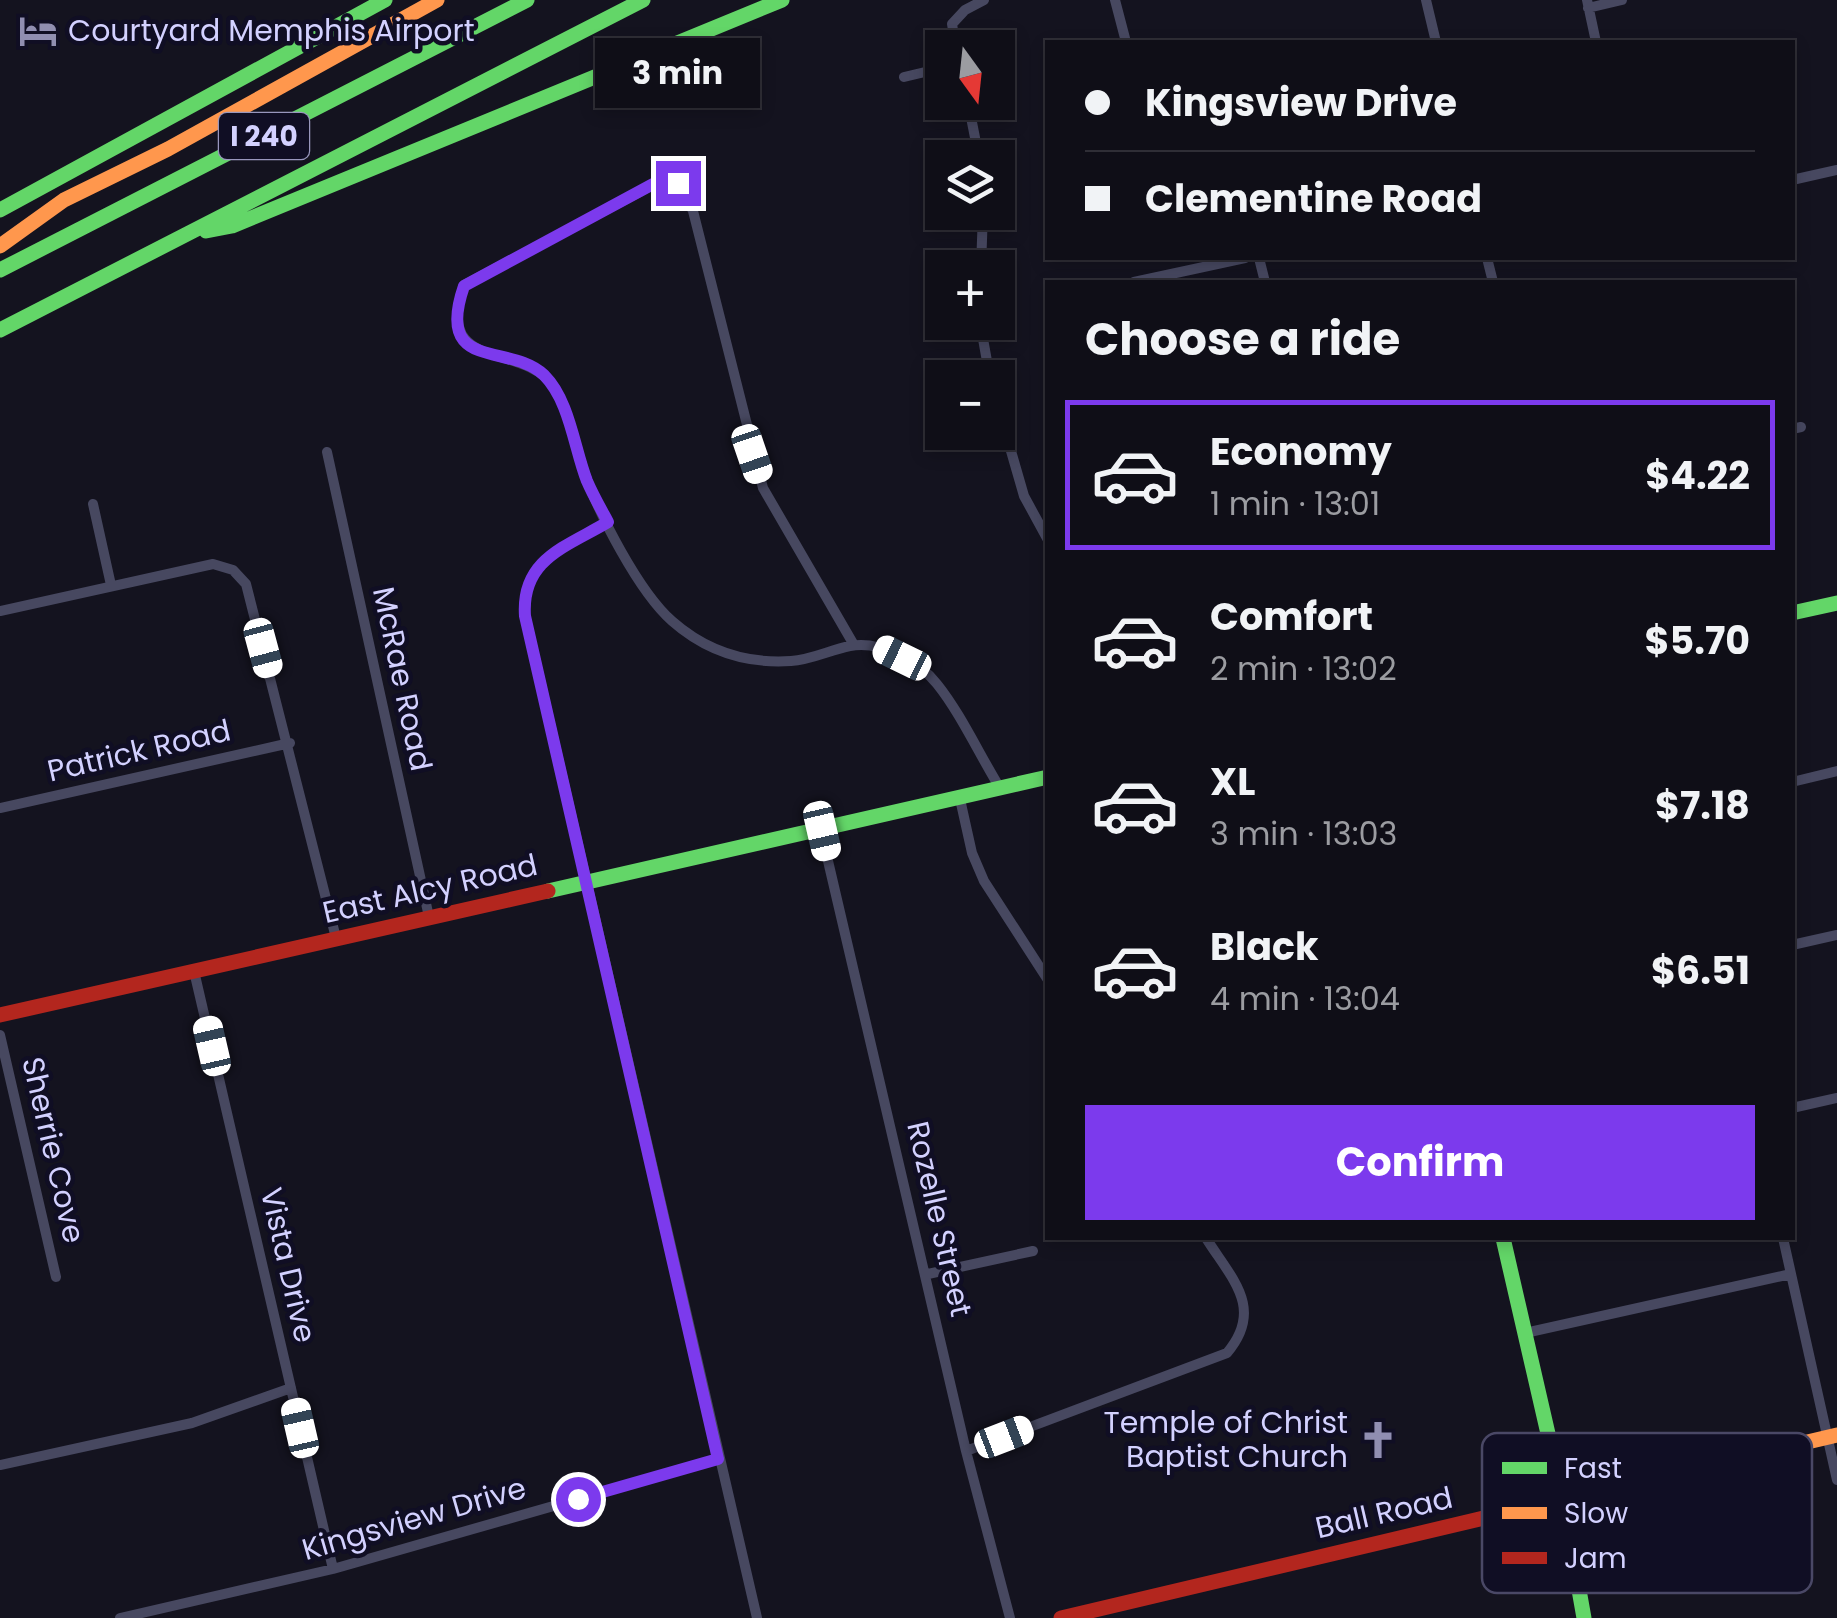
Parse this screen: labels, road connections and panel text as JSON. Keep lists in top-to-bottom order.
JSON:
{
  "streets": {
    "main road": ["I 240", "East Alcy Road", "Ball Road"],
    "street": [
      "McRae Road",
      "Patrick Road",
      "Sherrie Cove",
      "Rozelle Street",
      "Vista Drive",
      "Kingsview Drive"
    ]
  },
  "crossings": [
    ["McRae Road", "East Alcy Road"],
    ["East Alcy Road", "Rozelle Street"],
    ["East Alcy Road", "Vista Drive"],
    ["Vista Drive", "Kingsview Drive"]
  ],
  "places": {
    "hotel": ["Courtyard Memphis Airport"],
    "church": ["Temple of Christ Baptist Church"]
  },
  "legend": ["Fast", "Slow", "Jam"],
  "north": "bottom",
  "page": {
    "map_buttons": ["+", "−"],
    "bubble": "3 min",
    "banner": ["Kingsview Drive", "Clementine Road"],
    "heading": "Choose a ride",
    "list": [
      {
        "name": "Economy",
        "note": "1 min · 13:01",
        "value": "$4.22"
      },
      {
        "name": "Comfort",
        "note": "2 min · 13:02",
        "value": "$5.70"
      },
      {
        "name": "XL",
        "note": "3 min · 13:03",
        "value": "$7.18"
      },
      {
        "name": "Black",
        "note": "4 min · 13:04",
        "value": "$6.51"
      }
    ],
    "buttons": "Confirm"
  }
}
